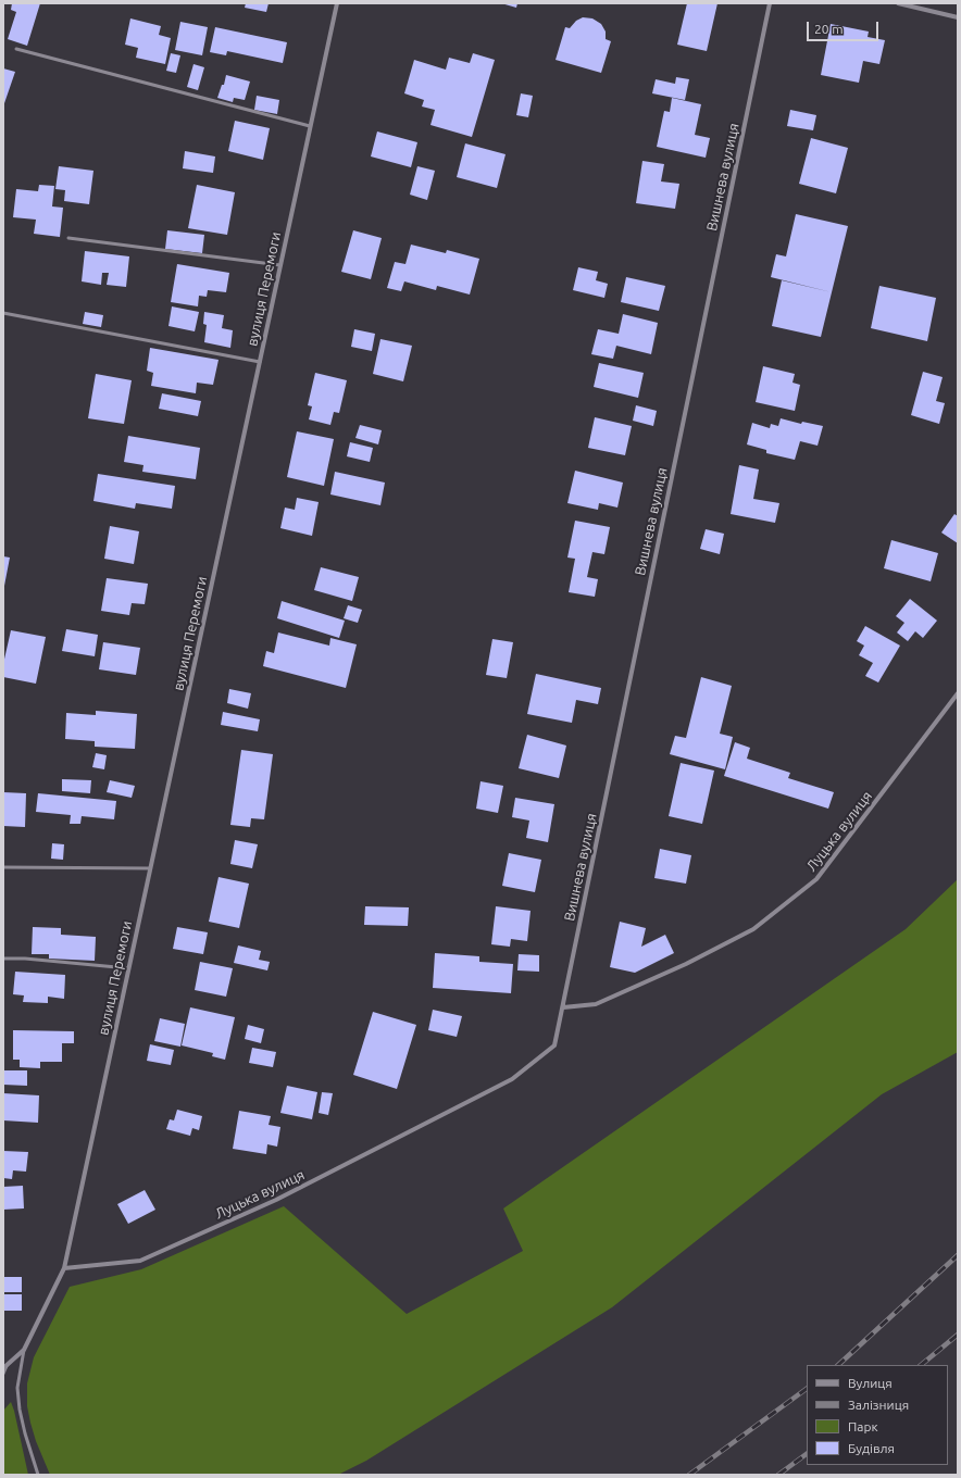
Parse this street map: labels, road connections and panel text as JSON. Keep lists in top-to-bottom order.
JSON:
{
  "streets": {
    "street": ["Вишнева вулиця", "вулиця Перемоги", "Луцька вулиця"]
  },
  "crossings": [
    ["Вишнева вулиця", "Луцька вулиця"],
    ["вулиця Перемоги", "Луцька вулиця"]
  ],
  "legend": [
    "Вулиця",
    "Залізниця",
    "Парк",
    "Будівля"
  ],
  "scale_bar": "20 m"
}
